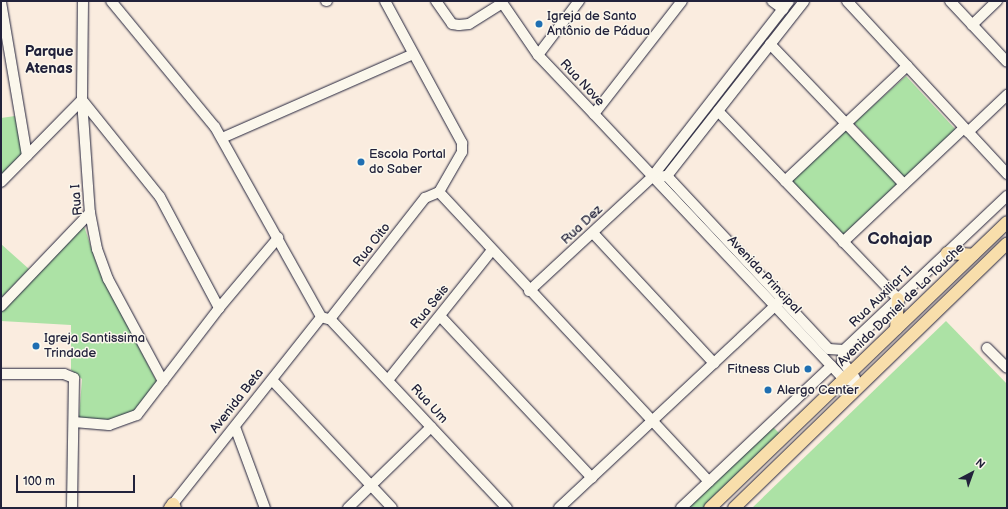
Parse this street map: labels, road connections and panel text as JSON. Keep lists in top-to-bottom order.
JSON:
{
  "streets": {
    "main road": ["Avenida Daniel de La Touche"],
    "street": [
      "Rua Nove",
      "Rua I",
      "Rua Dez",
      "Rua Oito",
      "Avenida Principal",
      "Rua Auxiliar II",
      "Rua Seis",
      "Avenida Beta",
      "Rua Um"
    ]
  },
  "crossings": [
    ["Rua Nove", "Rua Dez"],
    ["Rua Nove", "Avenida Principal"],
    ["Rua Dez", "Avenida Principal"],
    ["Rua Oito", "Avenida Beta"],
    ["Rua Oito", "Rua Um"],
    ["Avenida Principal", "Rua Auxiliar II"],
    ["Avenida Principal", "Avenida Daniel de La Touche"],
    ["Rua Seis", "Rua Um"],
    ["Avenida Beta", "Rua Um"]
  ],
  "districts": ["Parque Atenas", "Cohajap"],
  "places": [
    "Igreja de Santo Antônio de Pádua",
    "Escola Portal do Saber",
    "Igreja Santissima Trindade",
    "Fitness Club",
    "Alergo Center"
  ],
  "scale_bar": "100 m",
  "north": "top right"
}
